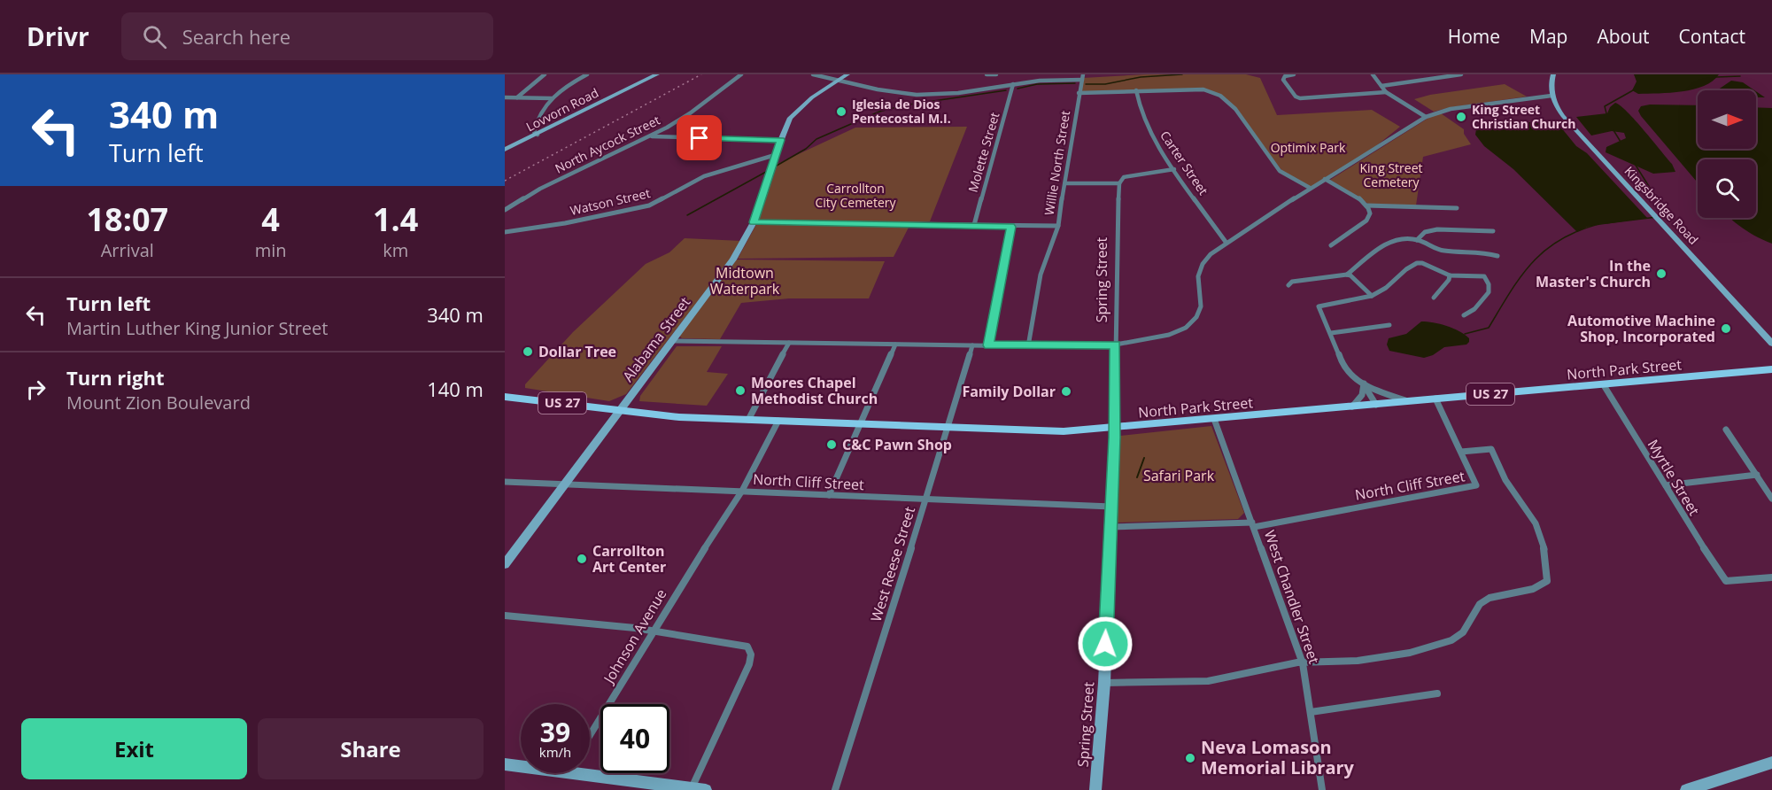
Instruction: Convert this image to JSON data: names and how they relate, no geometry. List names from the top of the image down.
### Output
{
  "streets": {
    "main road": ["North Park Street", "US 27"],
    "street": [
      "Lovvorn Road",
      "North Aycock Street",
      "Molette Street",
      "Willie North Street",
      "Carter Street",
      "Watson Street",
      "Kingsbridge Road",
      "Spring Street",
      "Alabama Street",
      "Myrtle Street",
      "North Cliff Street",
      "West Reese Street",
      "West Chandler Street",
      "Johnson Avenue"
    ]
  },
  "crossings": [
    ["Watson Street", "Alabama Street"],
    ["Spring Street", "North Park Street"],
    ["Spring Street", "North Cliff Street"],
    ["Alabama Street", "North Park Street"],
    ["Alabama Street", "US 27"],
    ["Alabama Street", "North Cliff Street"],
    ["North Park Street", "US 27"],
    ["North Park Street", "Myrtle Street"],
    ["North Park Street", "North Cliff Street"],
    ["North Park Street", "West Reese Street"],
    ["North Park Street", "West Chandler Street"],
    ["North Park Street", "Johnson Avenue"],
    ["North Cliff Street", "West Reese Street"],
    ["North Cliff Street", "West Chandler Street"],
    ["North Cliff Street", "Johnson Avenue"]
  ],
  "parks": [
    "Optimix Park",
    "King Street Cemetery",
    "Carrollton City Cemetery",
    "Midtown Waterpark",
    "Safari Park"
  ],
  "places": [
    "Iglesia de Dios Pentecostal M.I.",
    "King Street Christian Church",
    "In the Master's Church",
    "Automotive Machine Shop, Incorporated",
    "Dollar Tree",
    "Moores Chapel Methodist Church",
    "Family Dollar",
    "C&C Pawn Shop",
    "Carrollton Art Center",
    "Neva Lomason Memorial Library"
  ],
  "north": "right",
  "page": {
    "header": "Drivr",
    "search": "Search here",
    "nav": [
      "Home",
      "Map",
      "About",
      "Contact"
    ],
    "turn": ["340 m", "Turn left"],
    "eta": [
      "18:07",
      "Arrival",
      "4",
      "min",
      "1.4",
      "km"
    ],
    "list": [
      {
        "name": "Turn left",
        "note": "Martin Luther King Junior Street",
        "value": "340 m"
      },
      {
        "name": "Turn right",
        "note": "Mount Zion Boulevard",
        "value": "140 m"
      }
    ],
    "speed": "39 km/h",
    "limit": "40",
    "buttons": ["Exit", "Share"]
  }
}
